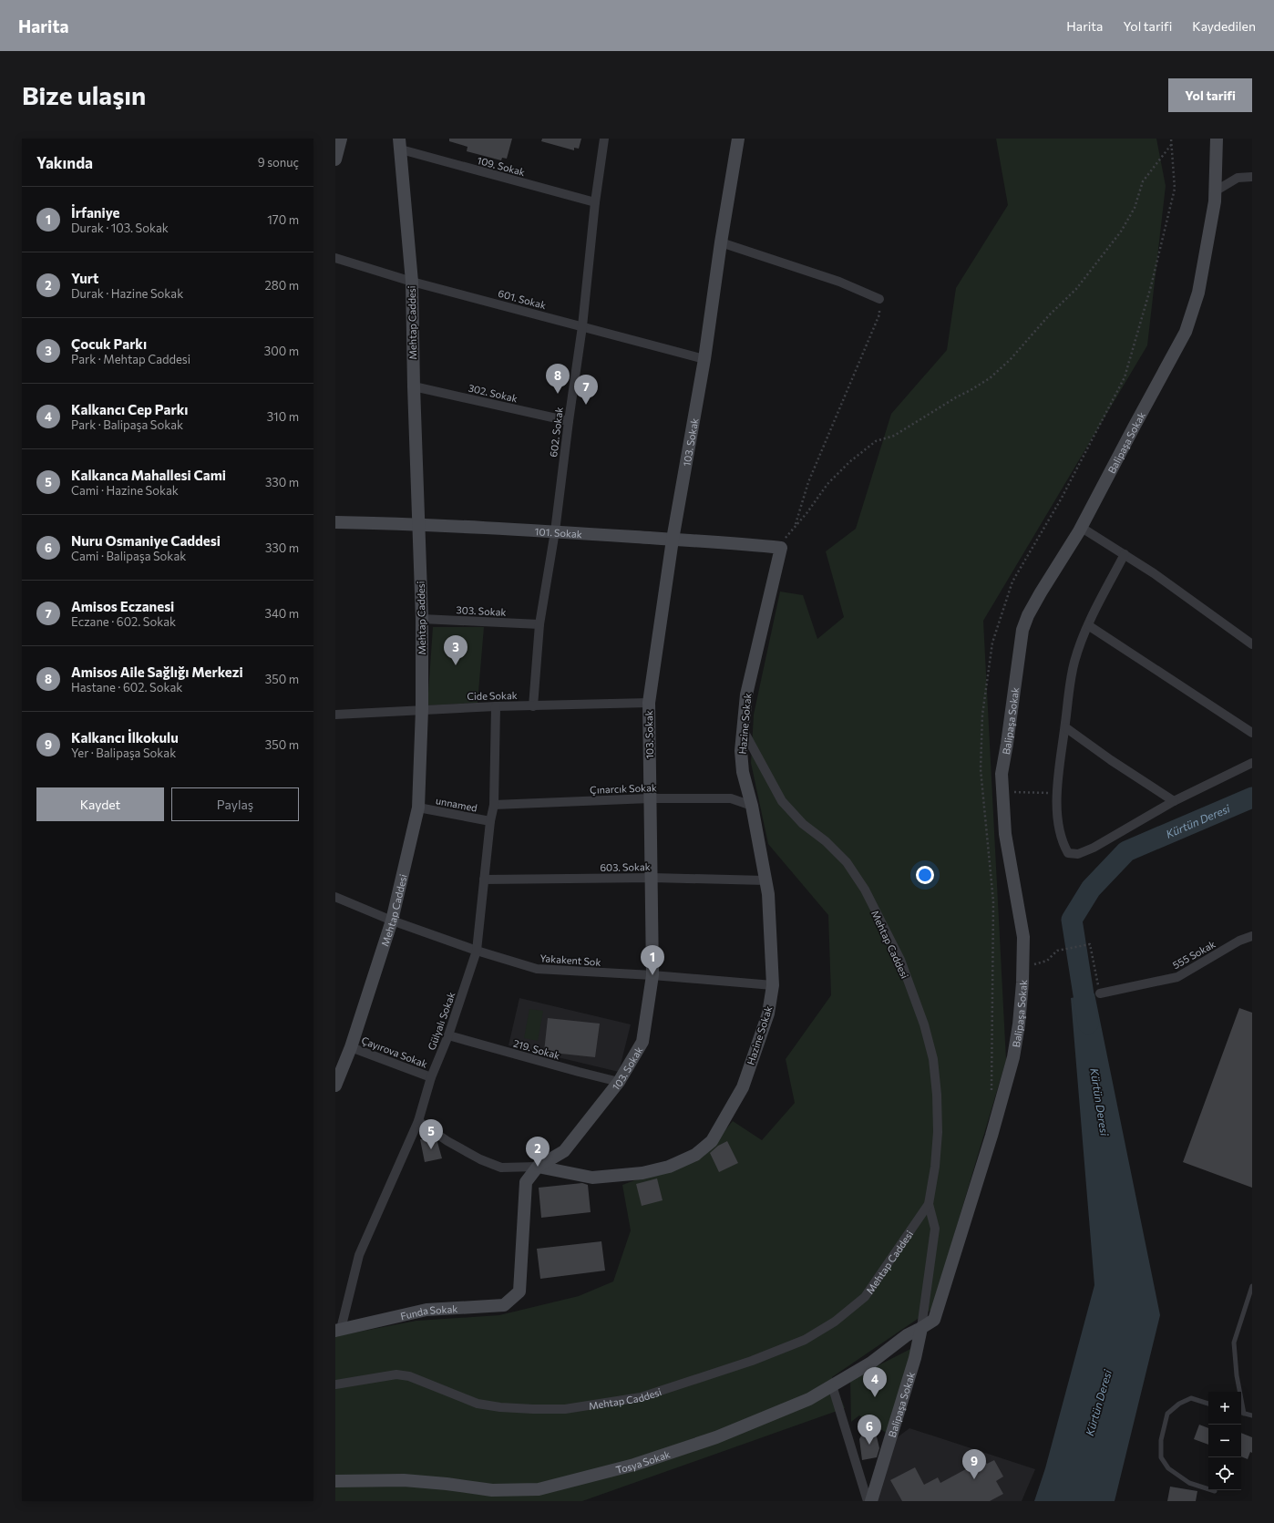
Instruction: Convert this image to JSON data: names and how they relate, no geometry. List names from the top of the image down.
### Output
{
  "streets": {
    "street": [
      "109. Sokak",
      "601. Sokak",
      "Mehtap Caddesi",
      "302. Sokak",
      "602. Sokak",
      "103. Sokak",
      "Balipaşa Sokak",
      "101. Sokak",
      "303. Sokak",
      "Cide Sokak",
      "Hazine Sokak",
      "Çınarcık Sokak",
      "unnamed",
      "603. Sokak",
      "555 Sokak",
      "Yakakent Sok",
      "Gülyalı Sokak",
      "219. Sokak",
      "Çayırova Sokak",
      "Funda Sokak",
      "Tosya Sokak"
    ]
  },
  "crossings": [
    ["109. Sokak", "Mehtap Caddesi"],
    ["109. Sokak", "602. Sokak"],
    ["601. Sokak", "Mehtap Caddesi"],
    ["601. Sokak", "602. Sokak"],
    ["601. Sokak", "103. Sokak"],
    ["Mehtap Caddesi", "302. Sokak"],
    ["Mehtap Caddesi", "Balipaşa Sokak"],
    ["Mehtap Caddesi", "101. Sokak"],
    ["Mehtap Caddesi", "303. Sokak"],
    ["Mehtap Caddesi", "Cide Sokak"],
    ["Mehtap Caddesi", "Hazine Sokak"],
    ["Mehtap Caddesi", "unnamed"],
    ["Mehtap Caddesi", "Yakakent Sok"],
    ["Mehtap Caddesi", "Çayırova Sokak"],
    ["302. Sokak", "602. Sokak"],
    ["602. Sokak", "101. Sokak"],
    ["602. Sokak", "303. Sokak"],
    ["602. Sokak", "Cide Sokak"],
    ["103. Sokak", "101. Sokak"],
    ["103. Sokak", "Cide Sokak"],
    ["103. Sokak", "Hazine Sokak"],
    ["103. Sokak", "Çınarcık Sokak"],
    ["103. Sokak", "603. Sokak"],
    ["103. Sokak", "Yakakent Sok"],
    ["103. Sokak", "219. Sokak"],
    ["103. Sokak", "Funda Sokak"],
    ["Balipaşa Sokak", "Tosya Sokak"],
    ["101. Sokak", "Hazine Sokak"],
    ["Cide Sokak", "Gülyalı Sokak"],
    ["Hazine Sokak", "Çınarcık Sokak"],
    ["Hazine Sokak", "603. Sokak"],
    ["Hazine Sokak", "Yakakent Sok"],
    ["Hazine Sokak", "Gülyalı Sokak"],
    ["Çınarcık Sokak", "Gülyalı Sokak"],
    ["unnamed", "Gülyalı Sokak"],
    ["603. Sokak", "Gülyalı Sokak"],
    ["Yakakent Sok", "Gülyalı Sokak"],
    ["Gülyalı Sokak", "219. Sokak"],
    ["Gülyalı Sokak", "Çayırova Sokak"],
    ["Gülyalı Sokak", "Funda Sokak"]
  ],
  "water": ["Kürtün Deresi"],
  "page": {
    "header": "Harita",
    "nav": ["Harita", "Yol tarifi", "Kaydedilen"],
    "buttons": [
      "Yol tarifi",
      ["Kaydet", "Paylaş"]
    ],
    "title": "Bize ulaşın",
    "heading": ["Yakında", "9 sonuç"],
    "list": [
      {
        "mark": "1",
        "name": "İrfaniye",
        "note": "Durak · 103. Sokak",
        "value": "170 m"
      },
      {
        "mark": "2",
        "name": "Yurt",
        "note": "Durak · Hazine Sokak",
        "value": "280 m"
      },
      {
        "mark": "3",
        "name": "Çocuk Parkı",
        "note": "Park · Mehtap Caddesi",
        "value": "300 m"
      },
      {
        "mark": "4",
        "name": "Kalkancı Cep Parkı",
        "note": "Park · Balipaşa Sokak",
        "value": "310 m"
      },
      {
        "mark": "5",
        "name": "Kalkanca Mahallesi Cami",
        "note": "Cami · Hazine Sokak",
        "value": "330 m"
      },
      {
        "mark": "6",
        "name": "Nuru Osmaniye Caddesi",
        "note": "Cami · Balipaşa Sokak",
        "value": "330 m"
      },
      {
        "mark": "7",
        "name": "Amisos Eczanesi",
        "note": "Eczane · 602. Sokak",
        "value": "340 m"
      },
      {
        "mark": "8",
        "name": "Amisos Aile Sağlığı Merkezi",
        "note": "Hastane · 602. Sokak",
        "value": "350 m"
      },
      {
        "mark": "9",
        "name": "Kalkancı İlkokulu",
        "note": "Yer · Balipaşa Sokak",
        "value": "350 m"
      }
    ],
    "pins": [
      "8",
      "7",
      "3",
      "1",
      "5",
      "2",
      "4",
      "6",
      "9"
    ],
    "map_buttons": ["+", "−"]
  }
}
